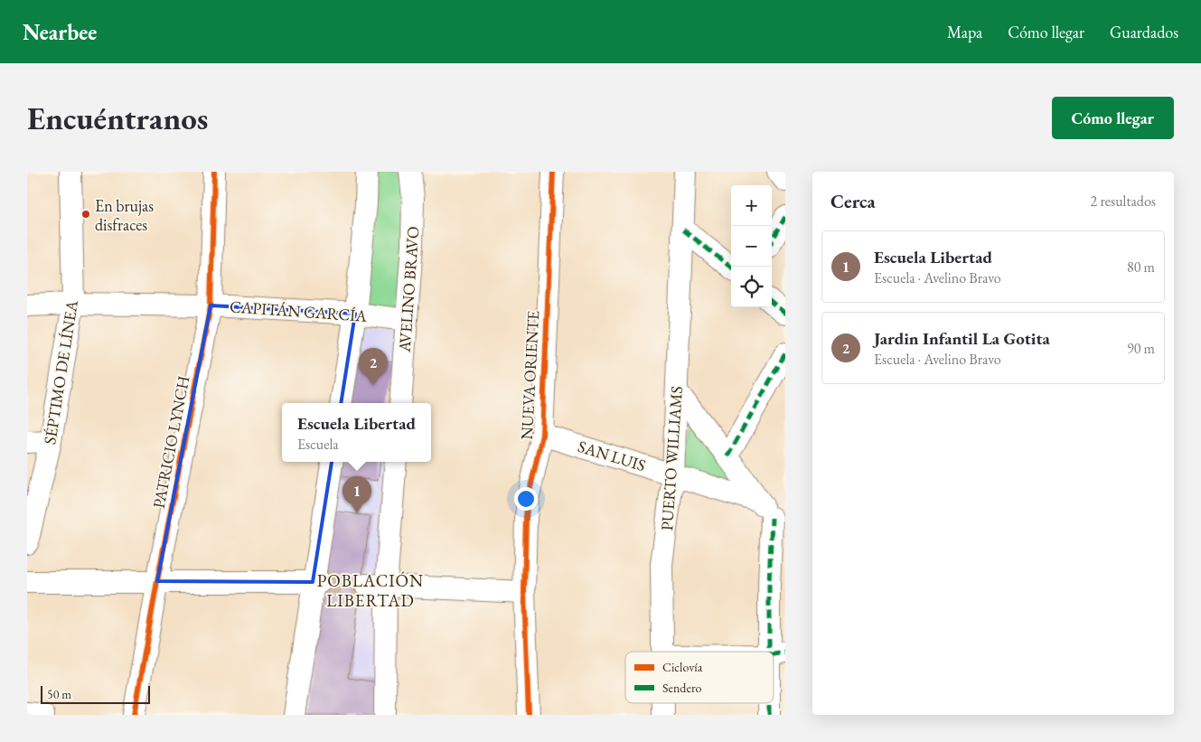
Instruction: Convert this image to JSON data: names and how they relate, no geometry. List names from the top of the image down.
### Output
{
  "streets": {
    "street": [
      "AVELINO BRAVO",
      "CAPITÁN GARCÍA",
      "SÉPTIMO DE LÍNEA",
      "NUEVA ORIENTE",
      "PATRICIO LYNCH",
      "SAN LUIS",
      "PUERTO WILLIAMS"
    ]
  },
  "crossings": [
    ["AVELINO BRAVO", "CAPITÁN GARCÍA"],
    ["CAPITÁN GARCÍA", "SÉPTIMO DE LÍNEA"],
    ["CAPITÁN GARCÍA", "PATRICIO LYNCH"],
    ["NUEVA ORIENTE", "SAN LUIS"],
    ["SAN LUIS", "PUERTO WILLIAMS"]
  ],
  "districts": ["POBLACIÓN LIBERTAD"],
  "places": ["En brujas disfraces"],
  "legend": ["Ciclovía", "Sendero"],
  "scale_bar": "50 m",
  "page": {
    "header": "Nearbee",
    "nav": ["Mapa", "Cómo llegar", "Guardados"],
    "buttons": "Cómo llegar",
    "title": "Encuéntranos",
    "heading": ["Cerca", "2 resultados"],
    "map_buttons": ["+", "−"],
    "list": [
      {
        "mark": "1",
        "name": "Escuela Libertad",
        "note": "Escuela · Avelino Bravo",
        "value": "80 m"
      },
      {
        "mark": "2",
        "name": "Jardin Infantil La Gotita",
        "note": "Escuela · Avelino Bravo",
        "value": "90 m"
      }
    ],
    "pins": ["2", "1"],
    "popup": ["Escuela Libertad", "Escuela"],
    "scale": "50 m"
  }
}
